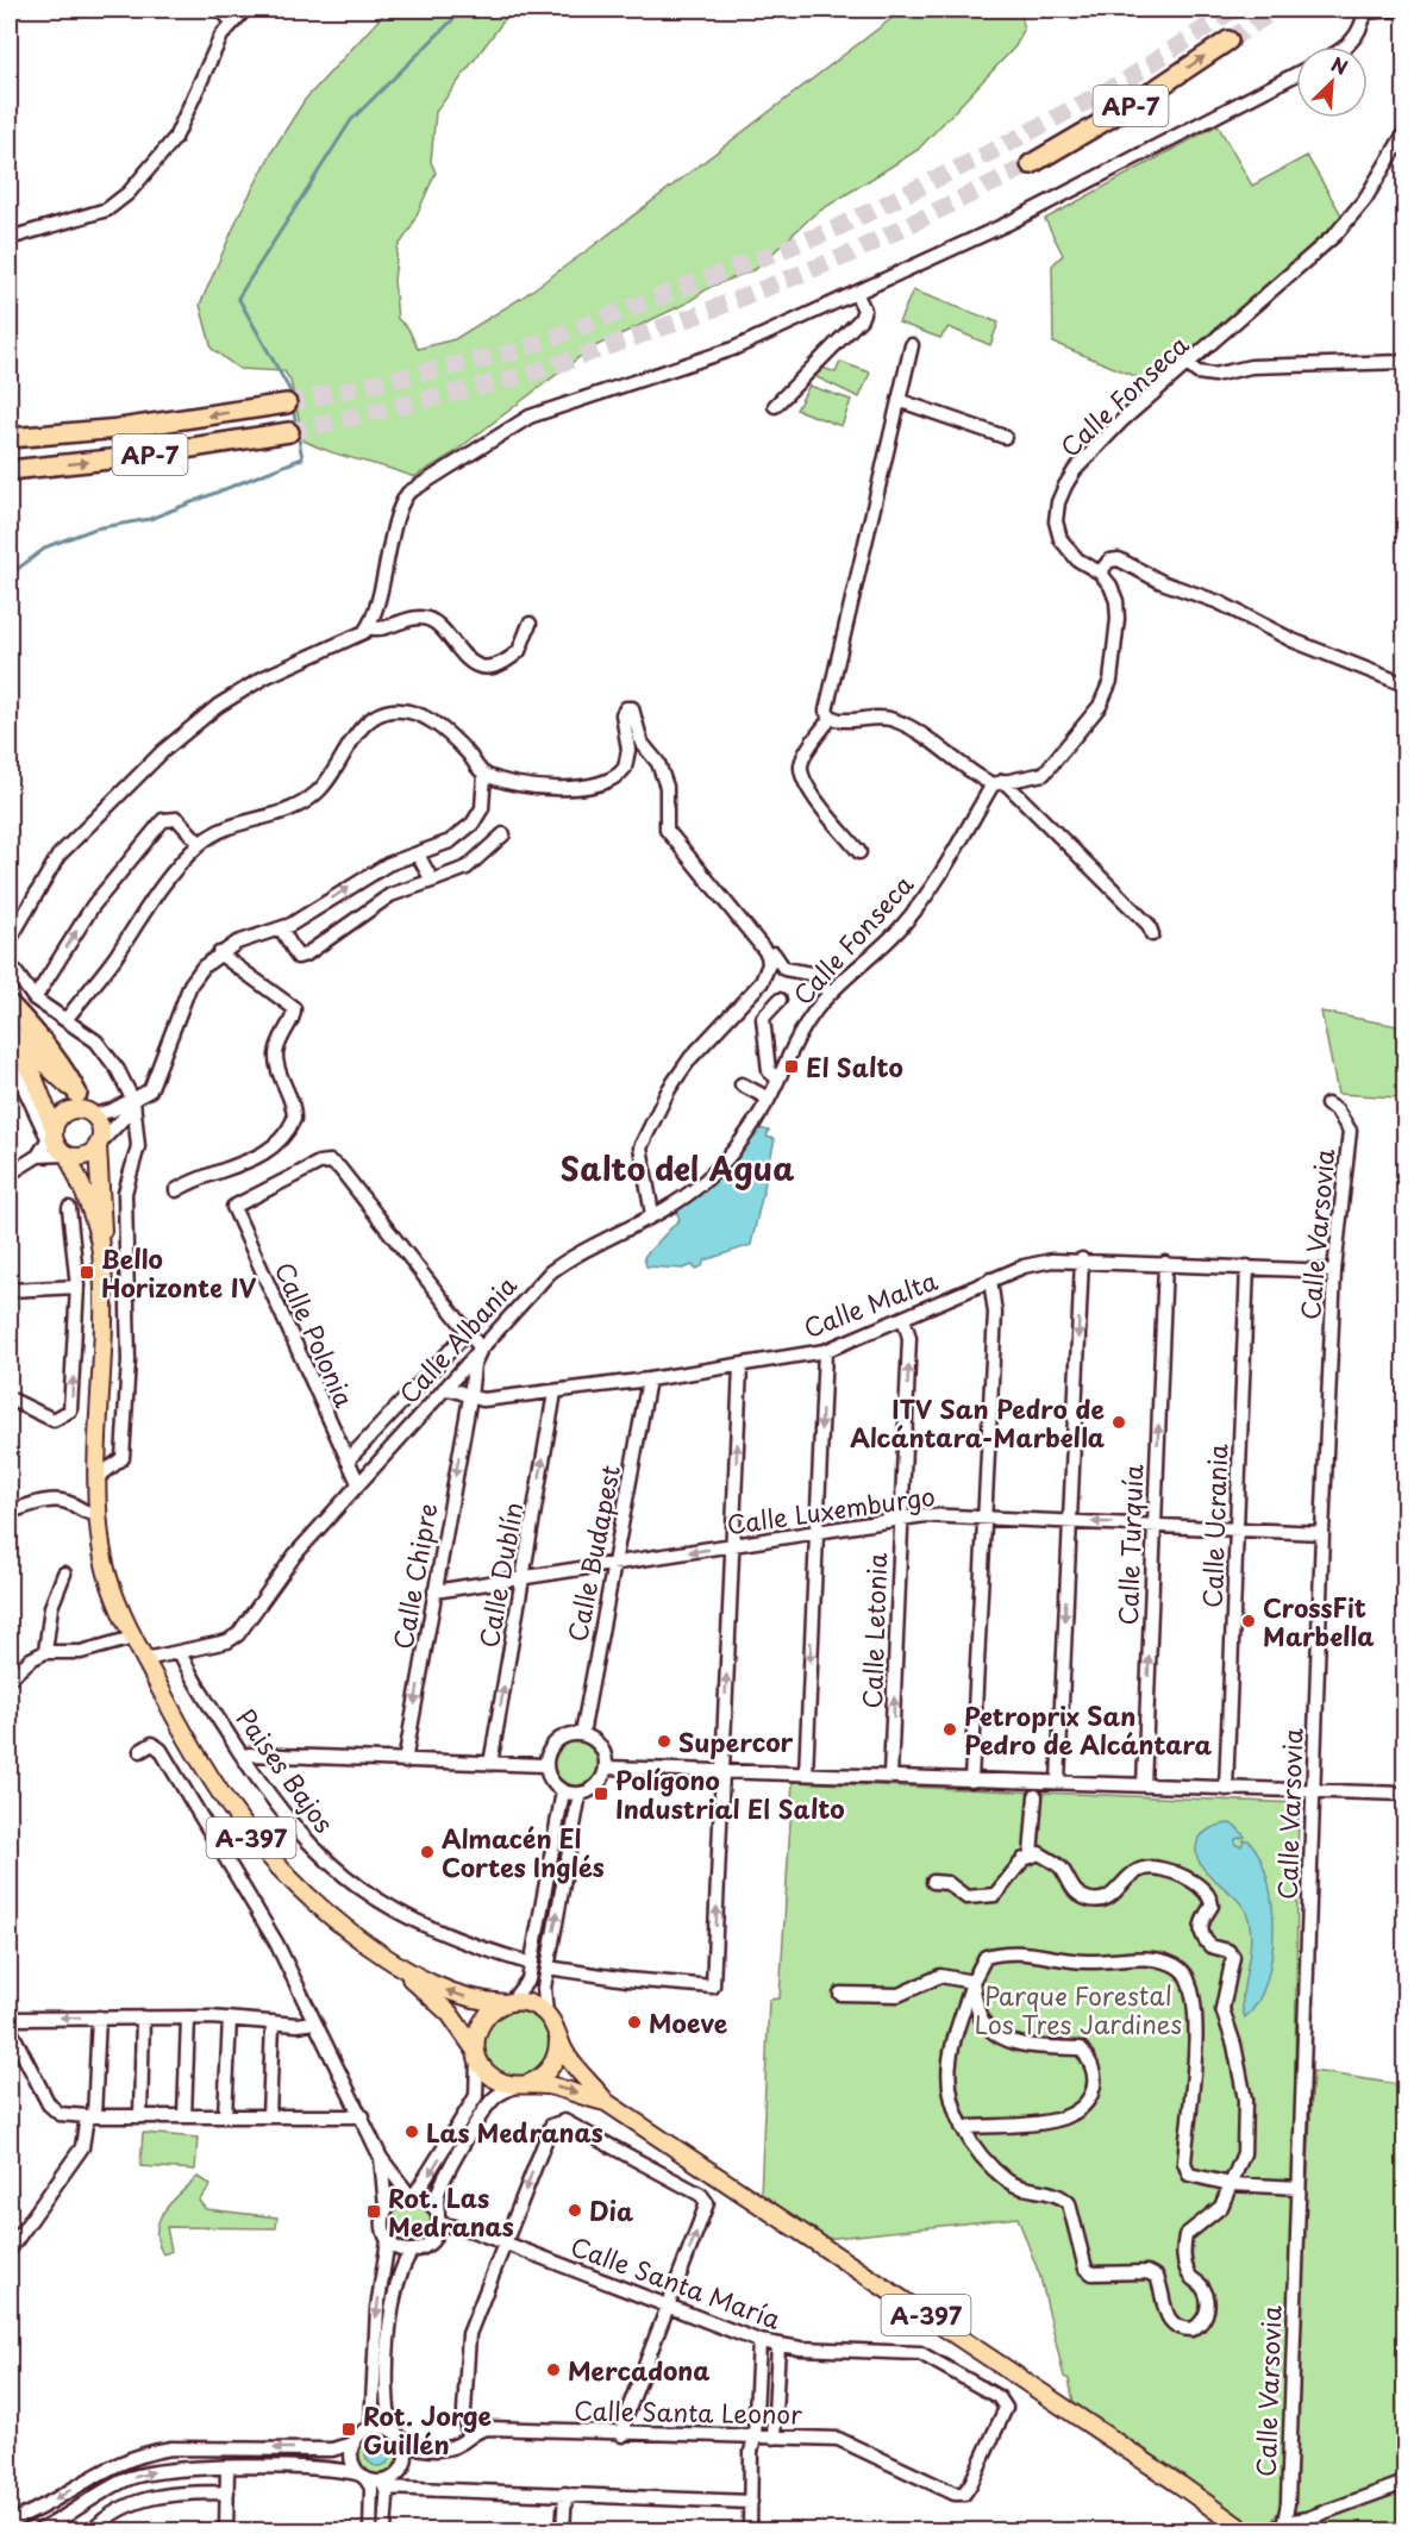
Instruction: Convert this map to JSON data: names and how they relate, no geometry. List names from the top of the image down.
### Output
{
  "streets": {
    "highway": ["AP-7"],
    "main road": ["A-397"],
    "street": [
      "Calle Fonseca",
      "Calle Varsovia",
      "Calle Malta",
      "Calle Polonia",
      "Calle Albania",
      "Calle Luxemburgo",
      "Calle Ucrania",
      "Calle Turquía",
      "Calle Budapest",
      "Calle Dublín",
      "Calle Chipre",
      "Calle Letonia",
      "Paises Bajos",
      "Calle Santa María",
      "Calle Santa Leonor"
    ]
  },
  "crossings": [
    ["Calle Fonseca", "Calle Albania"],
    ["Calle Varsovia", "Calle Malta"],
    ["Calle Varsovia", "Calle Luxemburgo"],
    ["Calle Malta", "Calle Albania"],
    ["Calle Malta", "Calle Ucrania"],
    ["Calle Malta", "Calle Turquía"],
    ["Calle Malta", "Calle Budapest"],
    ["Calle Malta", "Calle Dublín"],
    ["Calle Malta", "Calle Chipre"],
    ["Calle Malta", "Calle Letonia"],
    ["Calle Polonia", "Calle Albania"],
    ["Calle Albania", "Paises Bajos"],
    ["Calle Albania", "A-397"],
    ["Calle Luxemburgo", "Calle Ucrania"],
    ["Calle Luxemburgo", "Calle Turquía"],
    ["Calle Luxemburgo", "Calle Budapest"],
    ["Calle Luxemburgo", "Calle Dublín"],
    ["Calle Luxemburgo", "Calle Chipre"],
    ["Calle Luxemburgo", "Calle Letonia"],
    ["Calle Santa María", "Calle Santa Leonor"]
  ],
  "one_way": ["Calle Dublín", "Calle Chipre"],
  "districts": ["Salto del Agua"],
  "parks": ["Parque Forestal Los Tres Jardines"],
  "places": {
    "transit": [
      "El Salto",
      "Bello Horizonte IV",
      "Polígono Industrial El Salto",
      "Rot. Las Medranas",
      "Rot. Jorge Guillén"
    ],
    "other": [
      "ITV San Pedro de Alcántara-Marbella",
      "CrossFit Marbella",
      "Petroprix San Pedro de Alcántara",
      "Supercor",
      "Almacén El Cortes Inglés",
      "Moeve",
      "Las Medranas",
      "Dia",
      "Mercadona"
    ]
  },
  "north": "top right"
}
